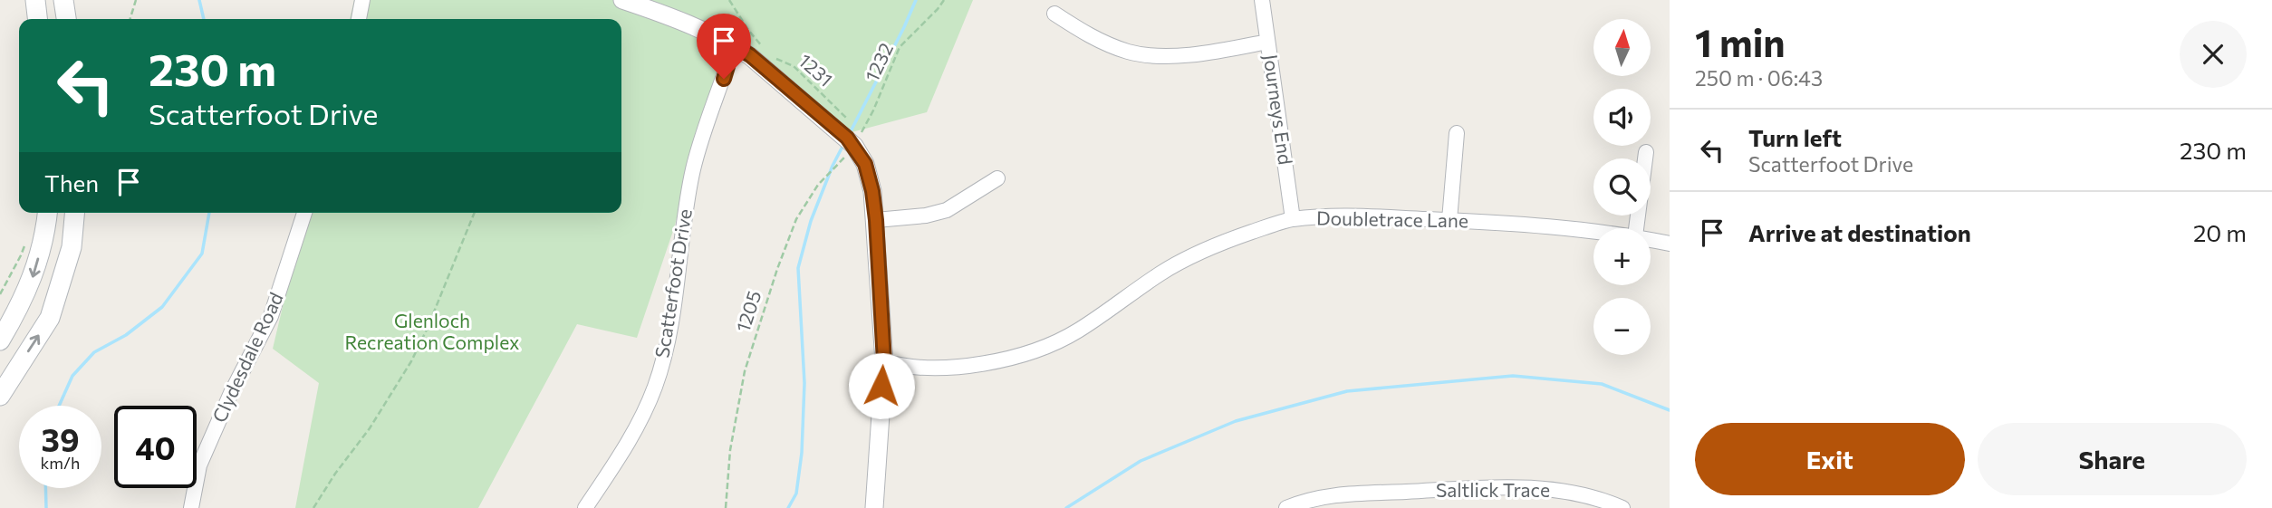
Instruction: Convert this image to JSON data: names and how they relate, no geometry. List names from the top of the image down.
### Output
{
  "streets": {
    "street": [
      "Journeys End",
      "Doubletrace Lane",
      "Scatterfoot Drive",
      "Clydesdale Road",
      "Saltlick Trace"
    ],
    "path": ["1232", "1231", "1205"]
  },
  "crossings": [
    ["1232", "1231"],
    ["1232", "1205"],
    ["1231", "1205"],
    ["Journeys End", "Doubletrace Lane"]
  ],
  "parks": ["Glenloch Recreation Complex"],
  "north": "top",
  "page": {
    "heading": ["1 min", "250 m · 06:43"],
    "map_buttons": ["+", "−"],
    "turn": ["230 m", "Scatterfoot Drive"],
    "list": [
      {
        "name": "Turn left",
        "note": "Scatterfoot Drive",
        "value": "230 m"
      },
      {
        "name": "Arrive at destination",
        "value": "20 m"
      }
    ],
    "then": "Then",
    "speed": "39 km/h",
    "limit": "40",
    "buttons": ["Exit", "Share"]
  }
}
